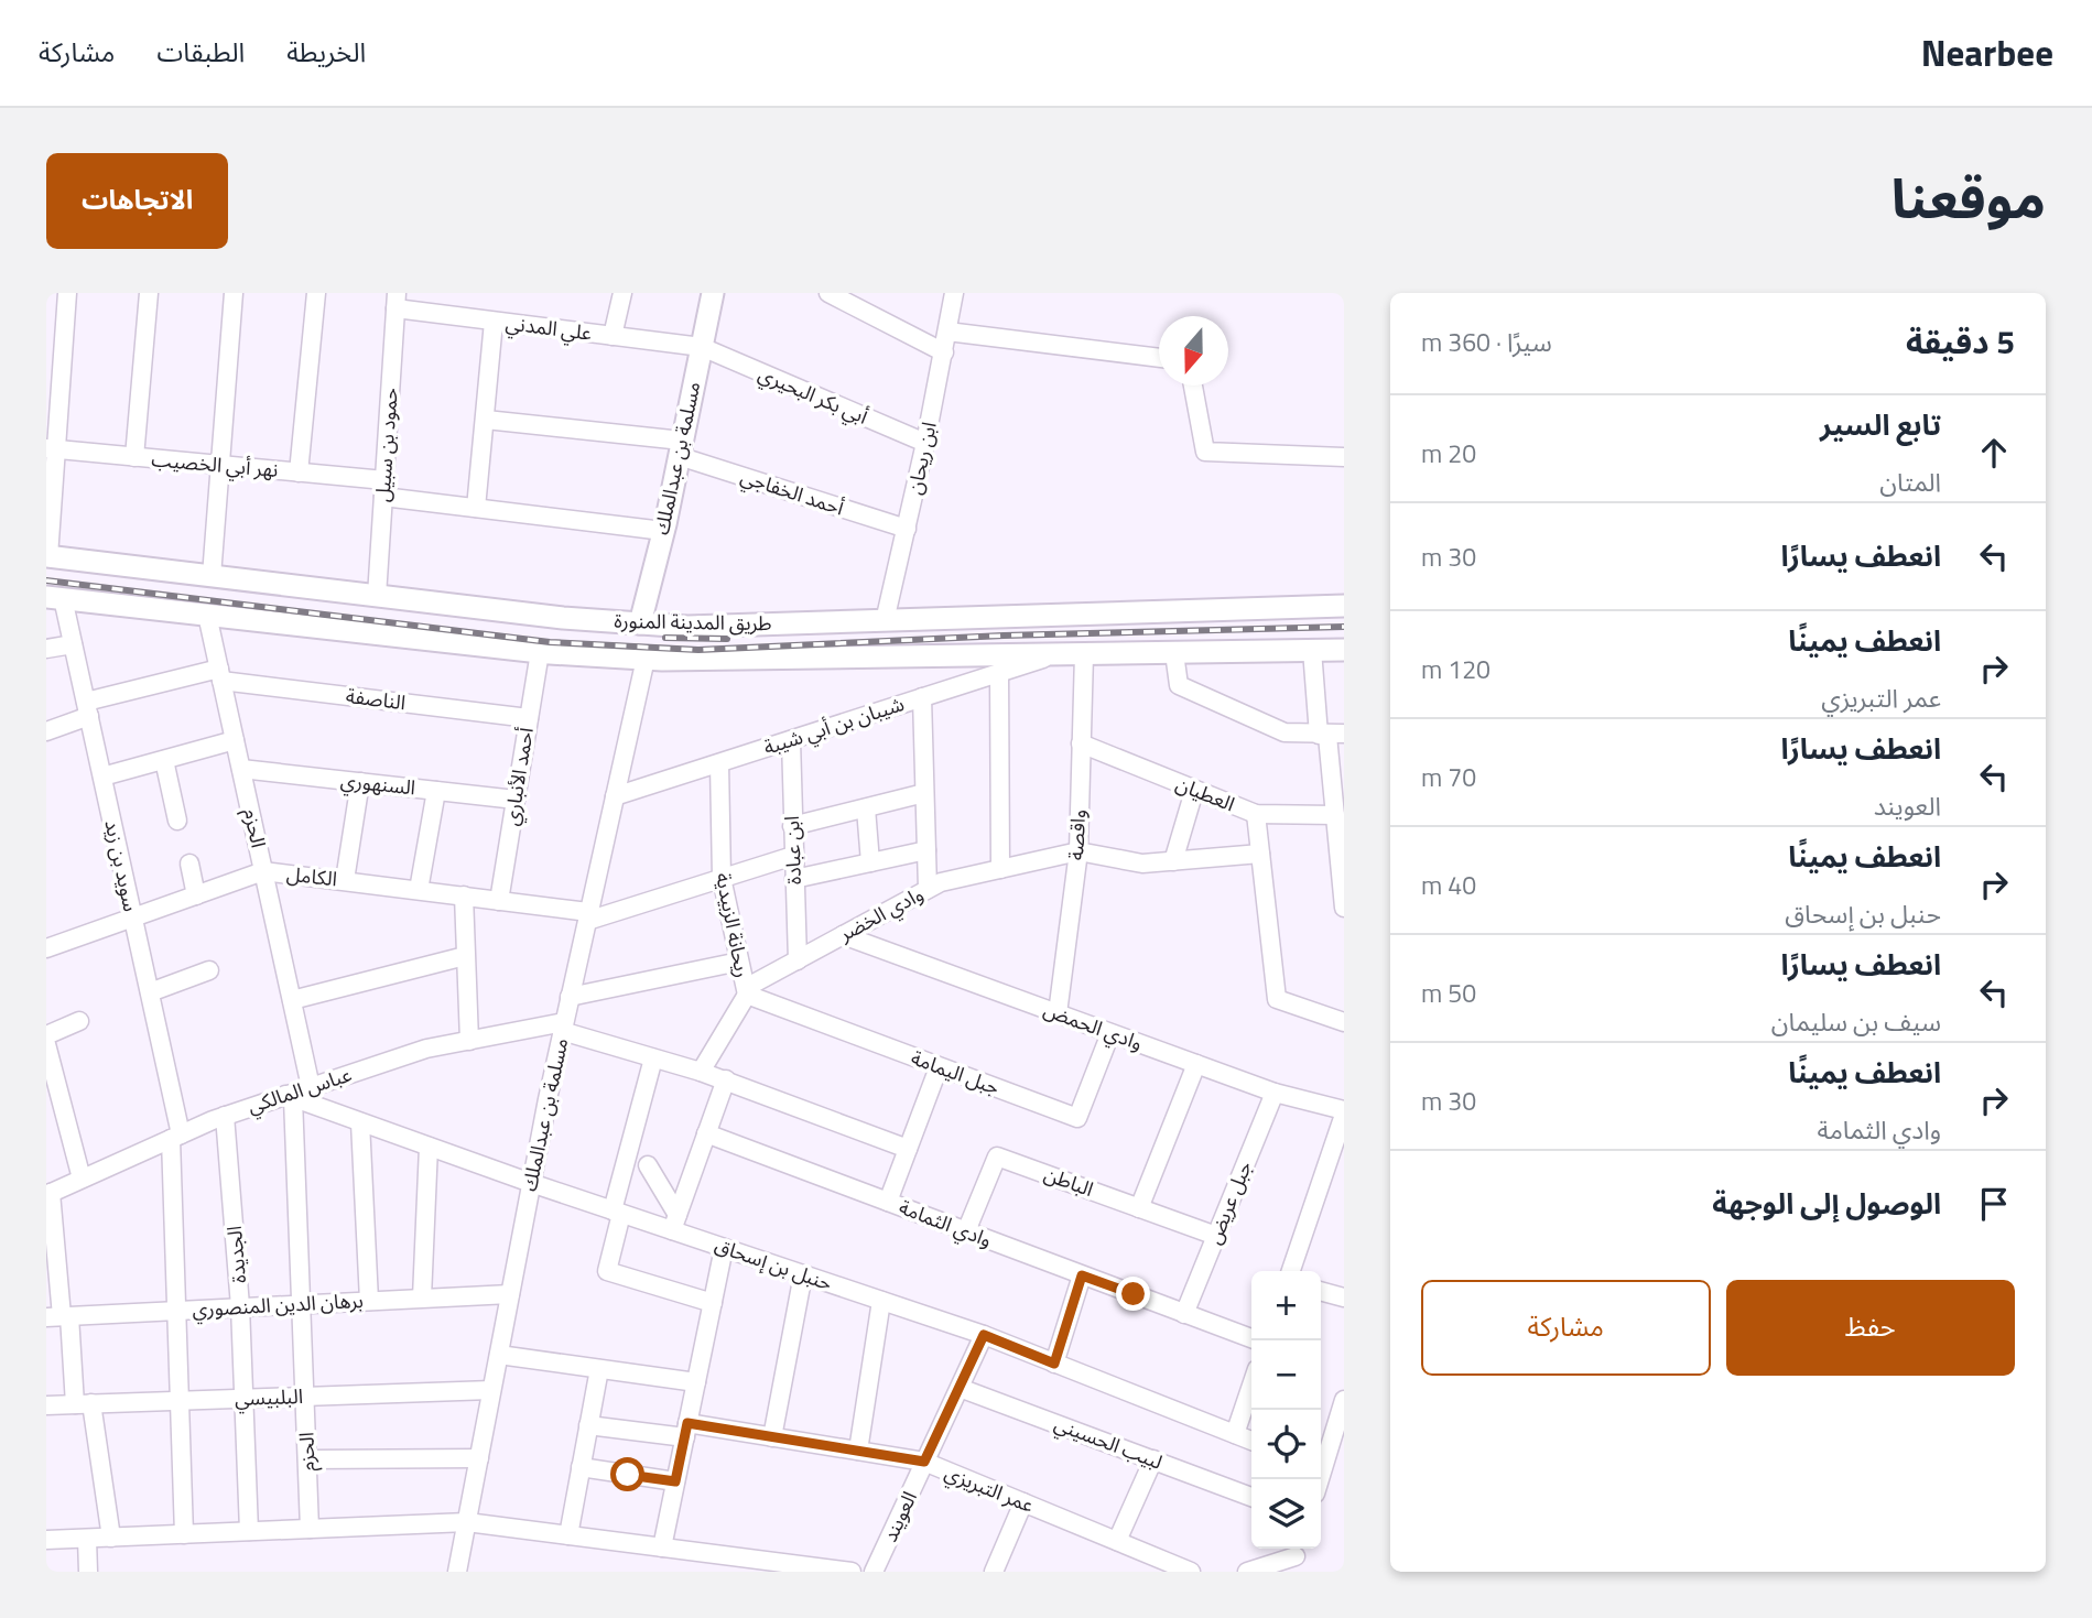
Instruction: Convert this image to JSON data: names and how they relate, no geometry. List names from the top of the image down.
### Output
{
  "streets": {
    "main road": ["مسلمة بن عبدالملك", "طريق المدينة المنورة"],
    "street": [
      "علي المدني",
      "أبي بكر البحيري",
      "حمود بن سبيل",
      "ابن ريحان",
      "نهر أبي الخصيب",
      "أحمد الخفاجي",
      "الناصفة",
      "شيبان بن أبي شيبة",
      "أحمد الأنباري",
      "السنهوري",
      "العطيان",
      "الحزم",
      "واقصة",
      "ابن عبادة",
      "سويد بن زيد",
      "الكامل",
      "وادي الخضر",
      "ريحانة الزبيدية",
      "وادي الحمض",
      "جبل اليمامة",
      "عباس المالكي",
      "الباطن",
      "جبل عريض",
      "وادي الثمامة",
      "الجديدة",
      "حنبل بن إسحاق",
      "برهان الدين المنصوري",
      "البلبيسي",
      "لبيب الحسيني",
      "عمر التبريزي",
      "العويند"
    ]
  },
  "crossings": [
    ["علي المدني", "أبي بكر البحيري"],
    ["علي المدني", "حمود بن سبيل"],
    ["علي المدني", "مسلمة بن عبدالملك"],
    ["أبي بكر البحيري", "مسلمة بن عبدالملك"],
    ["أبي بكر البحيري", "ابن ريحان"],
    ["حمود بن سبيل", "نهر أبي الخصيب"],
    ["حمود بن سبيل", "طريق المدينة المنورة"],
    ["مسلمة بن عبدالملك", "نهر أبي الخصيب"],
    ["مسلمة بن عبدالملك", "أحمد الخفاجي"],
    ["مسلمة بن عبدالملك", "طريق المدينة المنورة"],
    ["مسلمة بن عبدالملك", "شيبان بن أبي شيبة"],
    ["مسلمة بن عبدالملك", "الكامل"],
    ["مسلمة بن عبدالملك", "عباس المالكي"],
    ["مسلمة بن عبدالملك", "حنبل بن إسحاق"],
    ["مسلمة بن عبدالملك", "برهان الدين المنصوري"],
    ["مسلمة بن عبدالملك", "البلبيسي"],
    ["ابن ريحان", "أحمد الخفاجي"],
    ["ابن ريحان", "طريق المدينة المنورة"],
    ["طريق المدينة المنورة", "شيبان بن أبي شيبة"],
    ["طريق المدينة المنورة", "أحمد الأنباري"],
    ["طريق المدينة المنورة", "الحزم"],
    ["طريق المدينة المنورة", "واقصة"],
    ["طريق المدينة المنورة", "سويد بن زيد"],
    ["الناصفة", "أحمد الأنباري"],
    ["الناصفة", "الحزم"],
    ["الناصفة", "سويد بن زيد"],
    ["شيبان بن أبي شيبة", "ابن عبادة"],
    ["شيبان بن أبي شيبة", "ريحانة الزبيدية"],
    ["أحمد الأنباري", "السنهوري"],
    ["أحمد الأنباري", "الكامل"],
    ["السنهوري", "الحزم"],
    ["العطيان", "واقصة"],
    ["الحزم", "الكامل"],
    ["الحزم", "عباس المالكي"],
    ["الحزم", "حنبل بن إسحاق"],
    ["الحزم", "برهان الدين المنصوري"],
    ["الحزم", "البلبيسي"],
    ["واقصة", "وادي الخضر"],
    ["واقصة", "وادي الحمض"],
    ["ابن عبادة", "الكامل"],
    ["ابن عبادة", "وادي الخضر"],
    ["سويد بن زيد", "الكامل"],
    ["سويد بن زيد", "عباس المالكي"],
    ["سويد بن زيد", "برهان الدين المنصوري"],
    ["سويد بن زيد", "البلبيسي"],
    ["الكامل", "ريحانة الزبيدية"],
    ["وادي الخضر", "ريحانة الزبيدية"],
    ["وادي الخضر", "وادي الحمض"],
    ["وادي الخضر", "جبل اليمامة"],
    ["ريحانة الزبيدية", "جبل اليمامة"],
    ["وادي الحمض", "جبل اليمامة"],
    ["وادي الحمض", "جبل عريض"],
    ["عباس المالكي", "الجديدة"],
    ["عباس المالكي", "حنبل بن إسحاق"],
    ["الباطن", "جبل عريض"],
    ["الباطن", "وادي الثمامة"],
    ["جبل عريض", "وادي الثمامة"],
    ["الجديدة", "برهان الدين المنصوري"],
    ["الجديدة", "البلبيسي"],
    ["حنبل بن إسحاق", "العويند"],
    ["لبيب الحسيني", "العويند"],
    ["عمر التبريزي", "العويند"]
  ],
  "north": "bottom",
  "page": {
    "header": "Nearbee",
    "nav": ["الخريطة", "الطبقات", "مشاركة"],
    "title": "موقعنا",
    "buttons": [
      "الاتجاهات",
      ["حفظ", "مشاركة"]
    ],
    "heading": ["5 دقيقة", "سيرًا · 360 m"],
    "list": [
      ["تابع السير", "المتان", "20 m"],
      ["انعطف يسارًا", "30 m"],
      ["انعطف يمينًا", "عمر التبريزي", "120 m"],
      ["انعطف يسارًا", "العويند", "70 m"],
      ["انعطف يمينًا", "حنبل بن إسحاق", "40 m"],
      ["انعطف يسارًا", "سيف بن سليمان", "50 m"],
      ["انعطف يمينًا", "وادي الثمامة", "30 m"],
      "الوصول إلى الوجهة"
    ],
    "map_buttons": ["+", "−"]
  }
}
